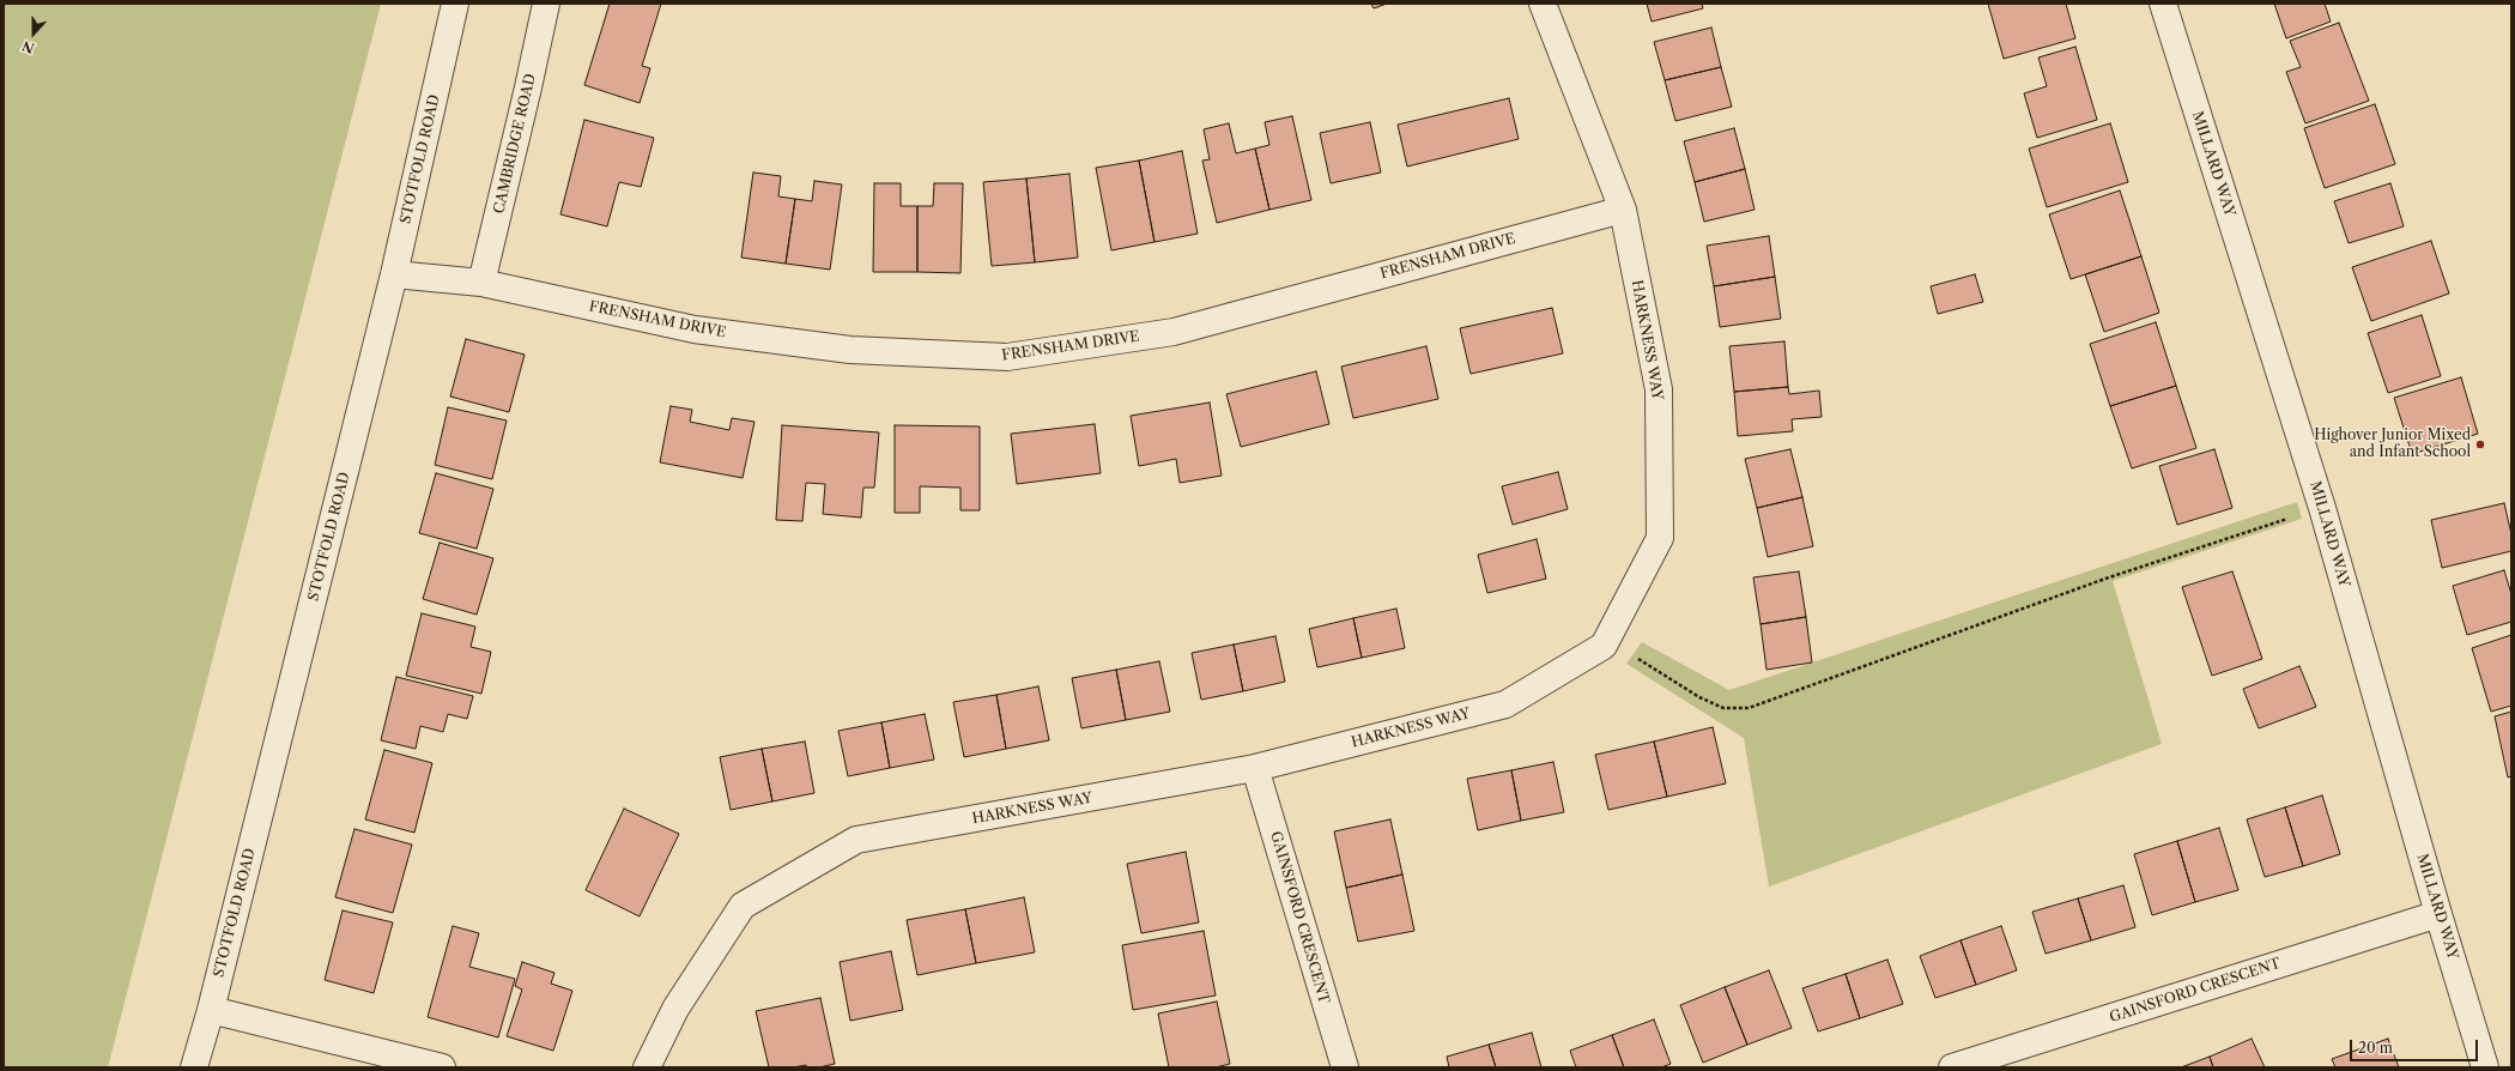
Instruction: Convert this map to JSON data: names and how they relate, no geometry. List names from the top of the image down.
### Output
{
  "streets": {
    "street": [
      "CAMBRIDGE ROAD",
      "STOTFOLD ROAD",
      "MILLARD WAY",
      "FRENSHAM DRIVE",
      "HARKNESS WAY",
      "GAINSFORD CRESCENT"
    ]
  },
  "crossings": [
    ["CAMBRIDGE ROAD", "FRENSHAM DRIVE"],
    ["STOTFOLD ROAD", "FRENSHAM DRIVE"],
    ["MILLARD WAY", "GAINSFORD CRESCENT"],
    ["FRENSHAM DRIVE", "HARKNESS WAY"],
    ["HARKNESS WAY", "GAINSFORD CRESCENT"]
  ],
  "places": ["Highover Junior Mixed and Infant School"],
  "scale_bar": "20 m",
  "north": "bottom"
}
